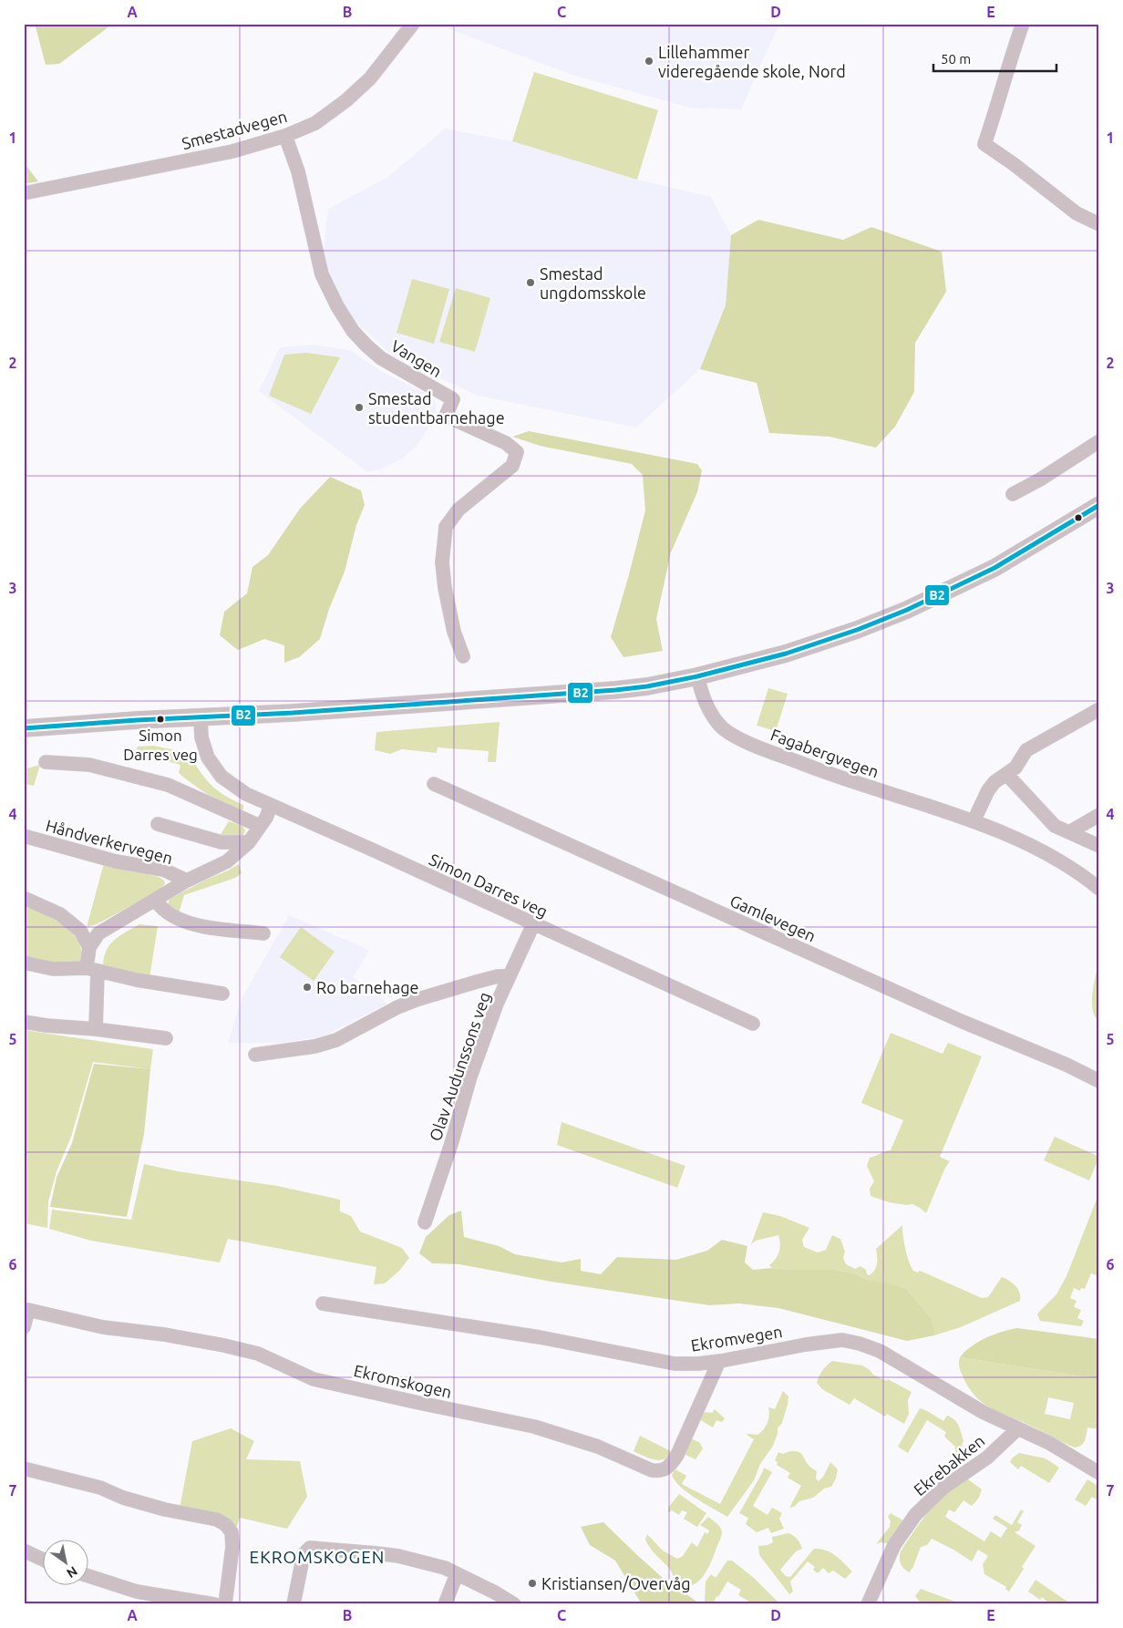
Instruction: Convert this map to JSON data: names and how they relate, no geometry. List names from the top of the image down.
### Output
{
  "streets": {
    "street": [
      "Smestadvegen",
      "Vangen",
      "Fagabergvegen",
      "Håndverkervegen",
      "Simon Darres veg",
      "Gamlevegen",
      "Olav Audunssons veg",
      "Ekromvegen",
      "Ekromskogen",
      "Ekrebakken"
    ]
  },
  "crossings": [
    ["Smestadvegen", "Vangen"],
    ["Håndverkervegen", "Simon Darres veg"],
    ["Simon Darres veg", "Olav Audunssons veg"],
    ["Ekromvegen", "Ekromskogen"],
    ["Ekromvegen", "Ekrebakken"]
  ],
  "districts": ["EKROMSKOGEN"],
  "places": [
    "Lillehammer videregående skole, Nord",
    "Smestad ungdomsskole",
    "Smestad studentbarnehage",
    "Simon Darres veg",
    "Ro barnehage",
    "Kristiansen/Overvåg"
  ],
  "lines": ["transit line B2"],
  "scale_bar": "50 m",
  "north": "bottom right",
  "grid": {
    "columns": [
      "A",
      "B",
      "C",
      "D",
      "E"
    ],
    "rows": [
      "1",
      "2",
      "3",
      "4",
      "5",
      "6",
      "7"
    ]
  }
}
